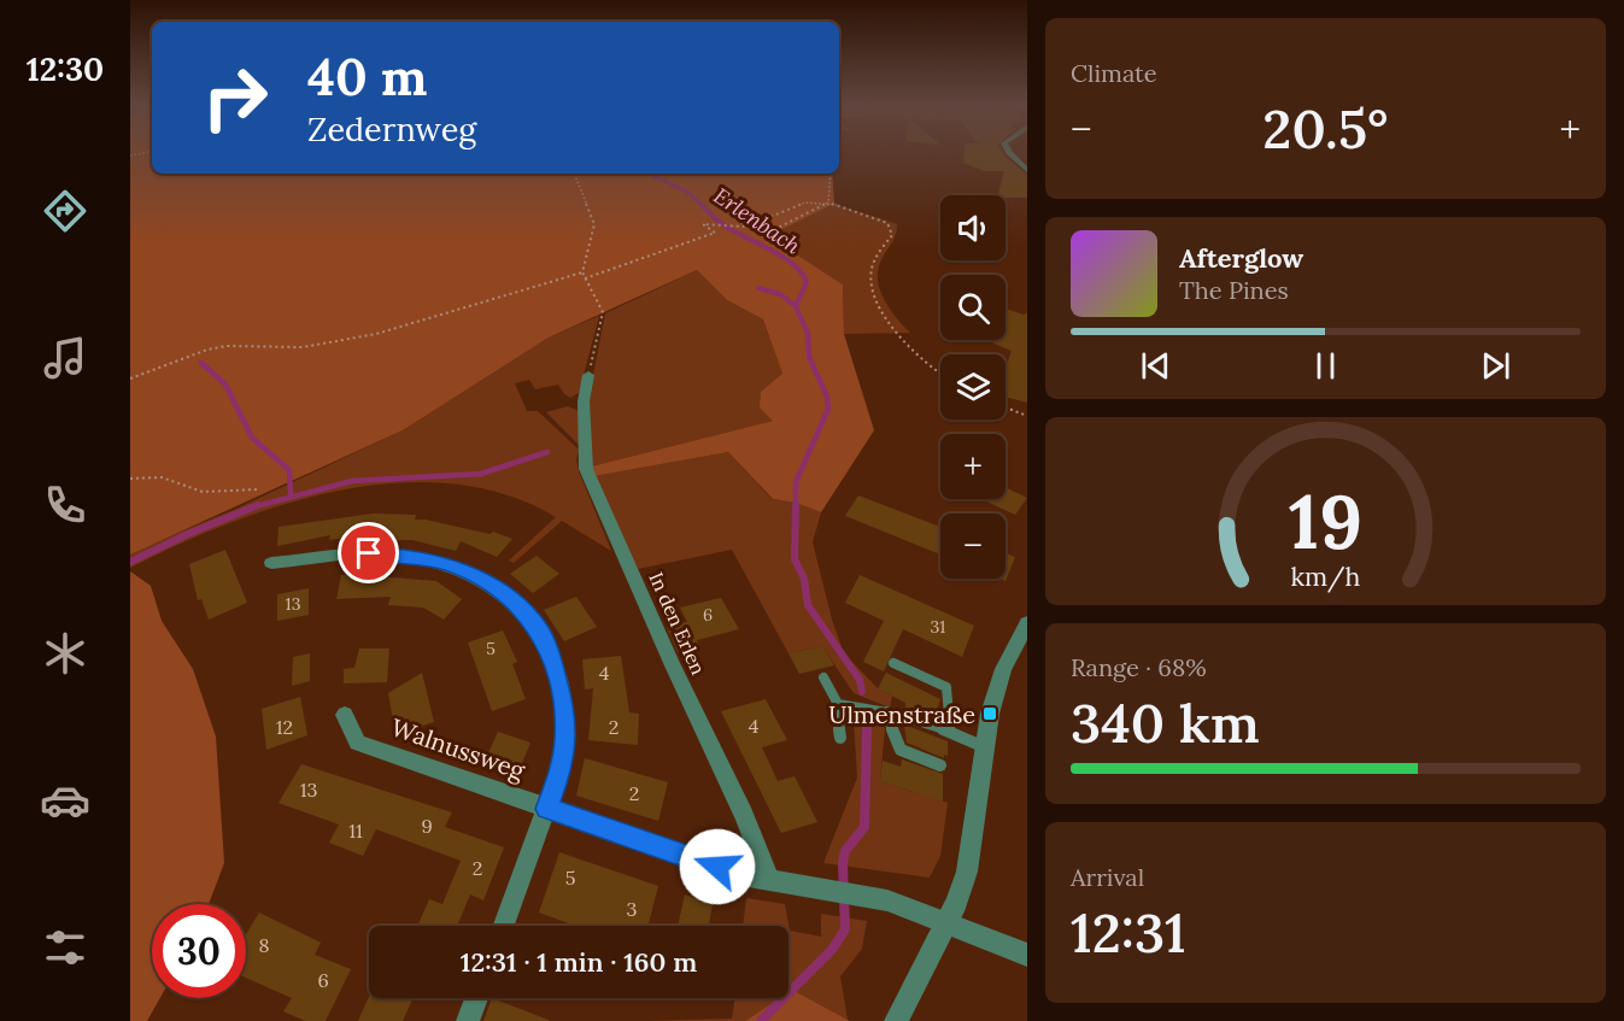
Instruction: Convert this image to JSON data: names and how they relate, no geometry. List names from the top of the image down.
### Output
{
  "streets": {
    "street": ["In den Erlen", "Walnussweg"]
  },
  "crossings": [
    ["In den Erlen", "Walnussweg"]
  ],
  "water": ["Erlenbach"],
  "places": {
    "transit": ["Ulmenstraße"]
  },
  "house_numbers": [
    "13",
    "6",
    "31",
    "5",
    "4",
    "4",
    "12",
    "2",
    "13",
    "2",
    "9",
    "11",
    "2",
    "5",
    "3",
    "8",
    "6"
  ],
  "page": {
    "tabs": "12:30",
    "tile": [
      "Climate",
      ["Range · 68%", "340 km"],
      ["Arrival", "12:31"]
    ],
    "turn": ["40 m", "Zedernweg"],
    "heat": ["−", "20.5°", "+"],
    "map_buttons": ["+", "−"],
    "song": ["Afterglow", "The Pines"],
    "limit": "30",
    "trip": "12:31 · 1 min · 160 m",
    "gauge": ["19", "km/h"]
  }
}
